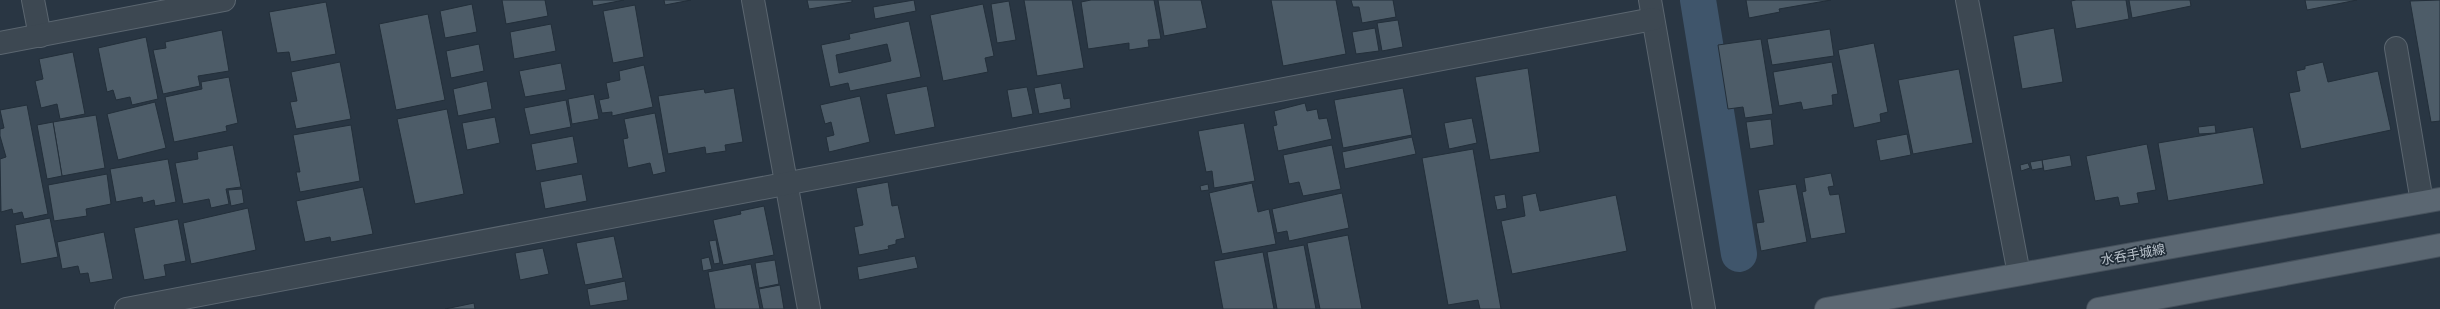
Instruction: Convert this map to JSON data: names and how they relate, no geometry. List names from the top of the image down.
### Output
{
  "streets": {
    "main road": ["水呑手城線"]
  }
}
